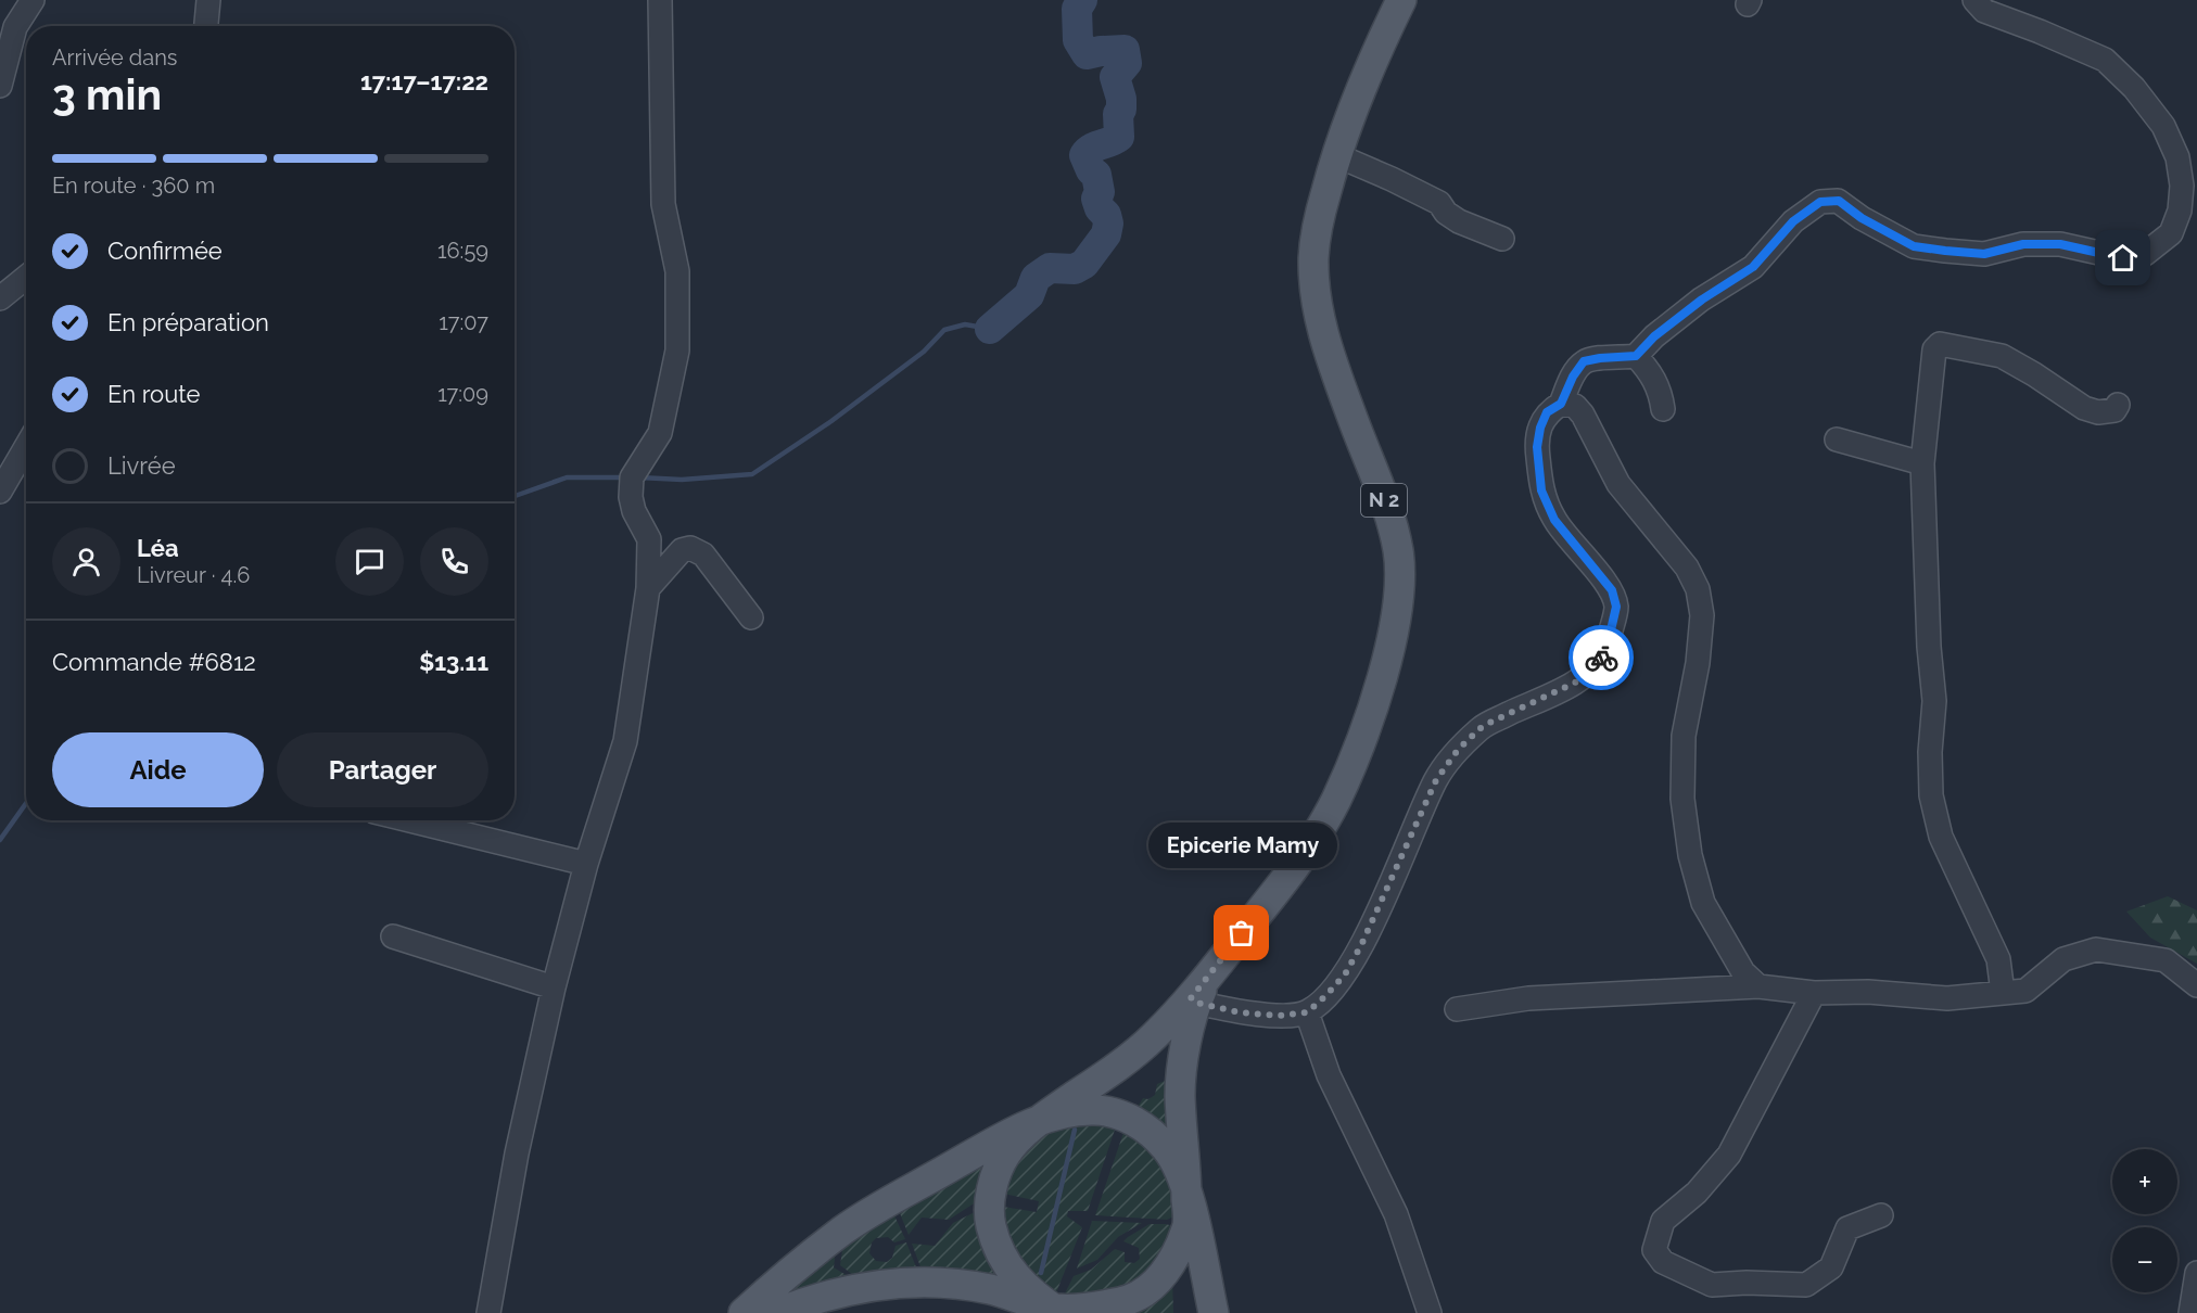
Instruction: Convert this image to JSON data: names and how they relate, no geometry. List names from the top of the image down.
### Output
{
  "streets": {
    "main road": ["N 2"]
  },
  "places": ["Epicerie Mamy"],
  "page": {
    "heading": ["3 min", "Arrivée dans", "17:17–17:22"],
    "panel": [
      "Léa",
      "Livreur · 4.6",
      "Commande #6812",
      "$13.11"
    ],
    "bar": "En route · 360 m",
    "list": [
      ["Confirmée", "16:59"],
      ["En préparation", "17:07"],
      ["En route", "17:09"],
      "Livrée"
    ],
    "buttons": ["Aide", "Partager"],
    "bubble": "Epicerie Mamy",
    "map_buttons": ["+", "−"]
  }
}
